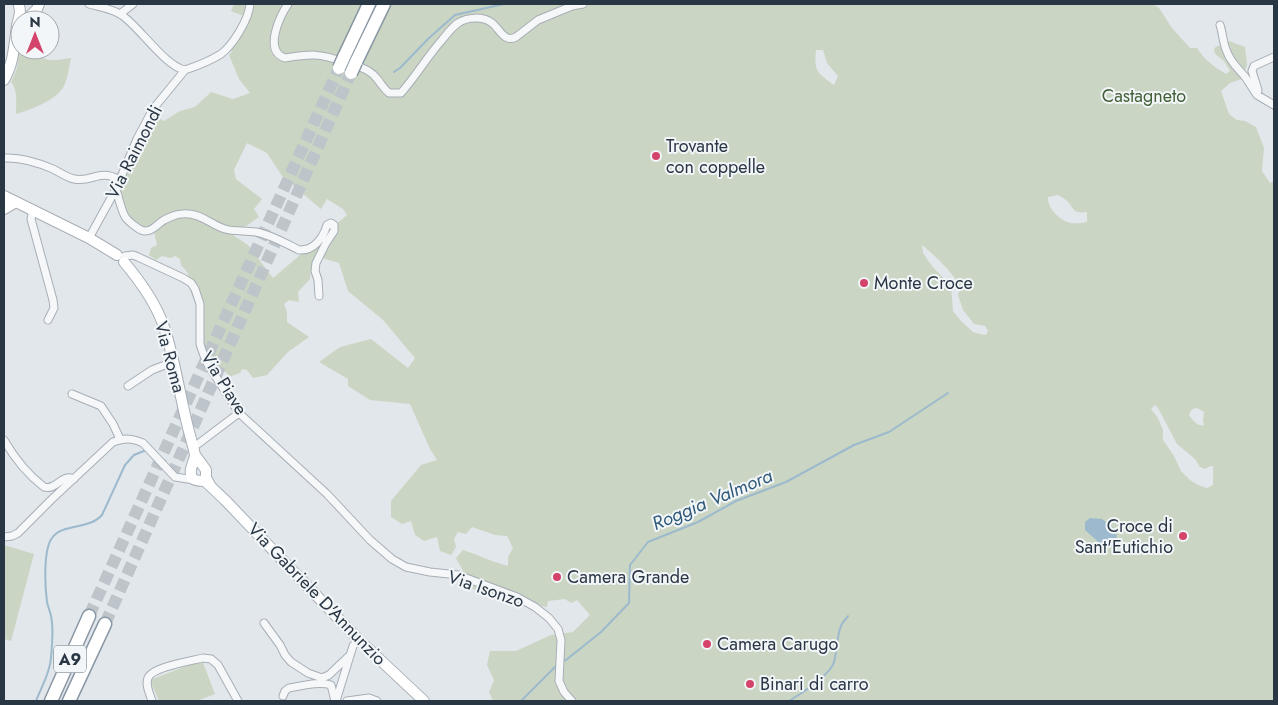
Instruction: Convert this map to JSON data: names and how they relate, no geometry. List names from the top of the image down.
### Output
{
  "streets": {
    "highway": ["A9"],
    "main road": ["Via Roma", "Via Gabriele D'Annunzio"],
    "street": ["Via Raimondi", "Via Piave", "Via Isonzo"]
  },
  "crossings": [
    ["Via Raimondi", "Via Roma"],
    ["Via Roma", "Via Piave"],
    ["Via Piave", "Via Isonzo"]
  ],
  "water": ["Roggia Valmora"],
  "parks": ["Castagneto"],
  "places": [
    "Trovante con coppelle",
    "Monte Croce",
    "Croce di Sant'Eutichio",
    "Camera Grande",
    "Camera Carugo",
    "Binari di carro"
  ],
  "north": "top"
}
